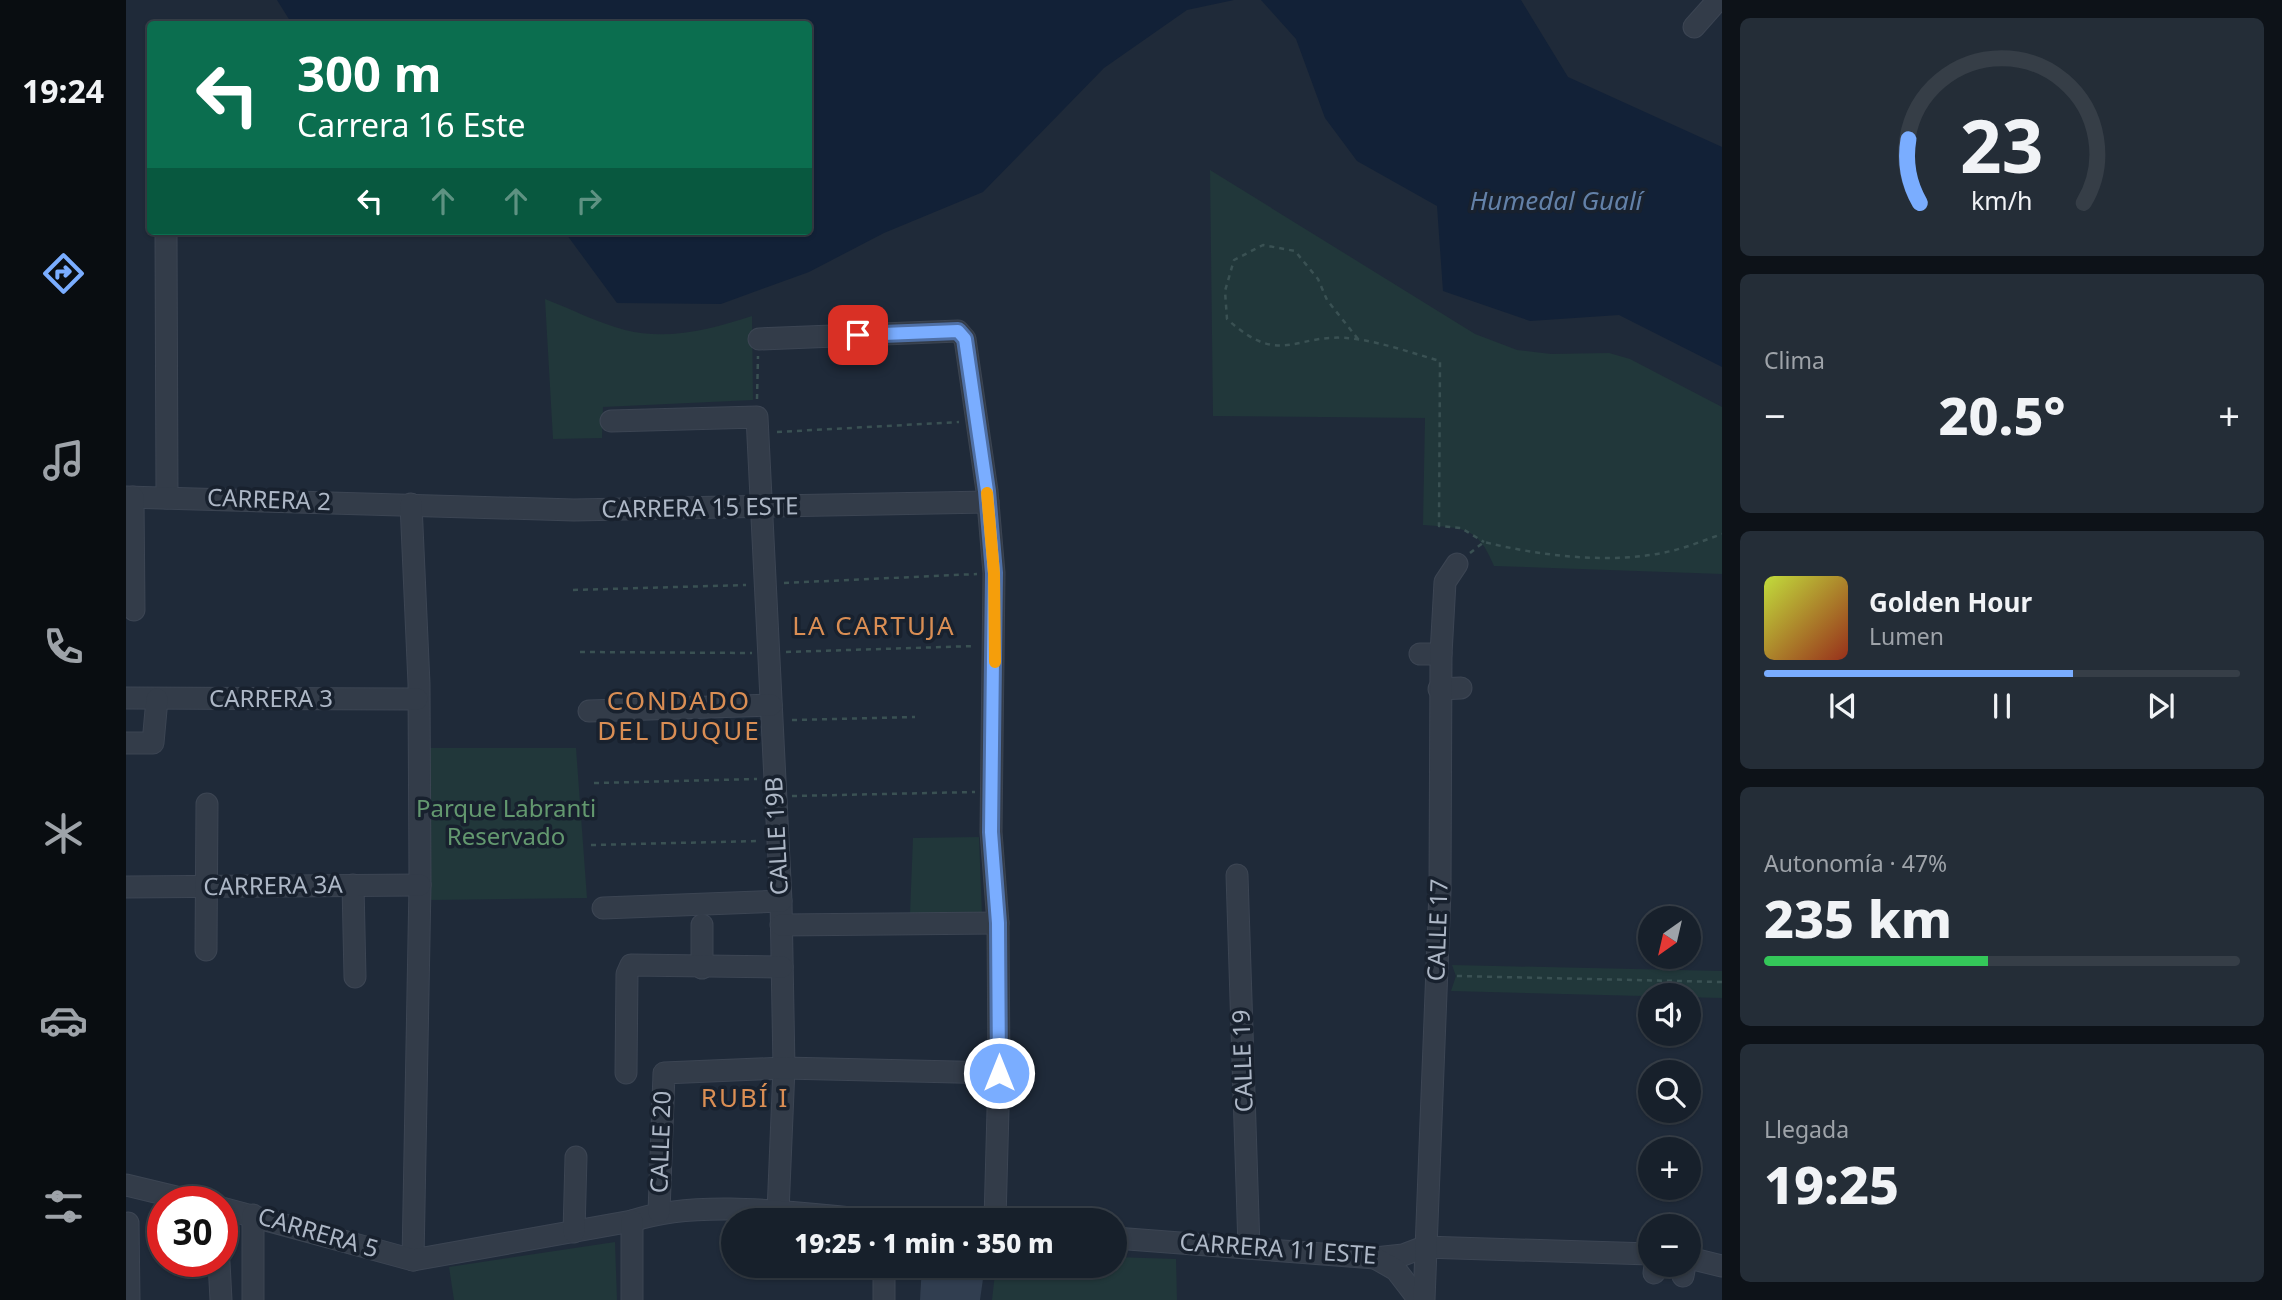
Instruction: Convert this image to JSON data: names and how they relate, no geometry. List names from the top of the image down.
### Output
{
  "streets": {
    "street": [
      "CARRERA 2",
      "CARRERA 15 ESTE",
      "CARRERA 3",
      "CALLE 19B",
      "CARRERA 3A",
      "CALLE 17",
      "CALLE 19",
      "CALLE 20",
      "CARRERA 5",
      "CARRERA 11 ESTE"
    ]
  },
  "crossings": [
    ["CARRERA 2", "CARRERA 15 ESTE"],
    ["CARRERA 15 ESTE", "CALLE 19B"],
    ["CALLE 19B", "CALLE 20"],
    ["CALLE 17", "CARRERA 11 ESTE"],
    ["CALLE 19", "CARRERA 11 ESTE"]
  ],
  "districts": ["LA CARTUJA", "CONDADO DEL DUQUE", "RUBÍ I"],
  "water": ["Humedal Gualí"],
  "parks": ["Parque Labranti Reservado"],
  "north": "bottom left",
  "page": {
    "tabs": "19:24",
    "turn": ["300 m", "Carrera 16 Este"],
    "tile": [
      "Clima",
      ["Autonomía · 47%", "235 km"],
      ["Llegada", "19:25"]
    ],
    "heat": ["−", "20.5°", "+"],
    "song": ["Golden Hour", "Lumen"],
    "map_buttons": ["+", "−"],
    "limit": "30",
    "trip": "19:25 · 1 min · 350 m",
    "gauge": ["23", "km/h"]
  }
}
